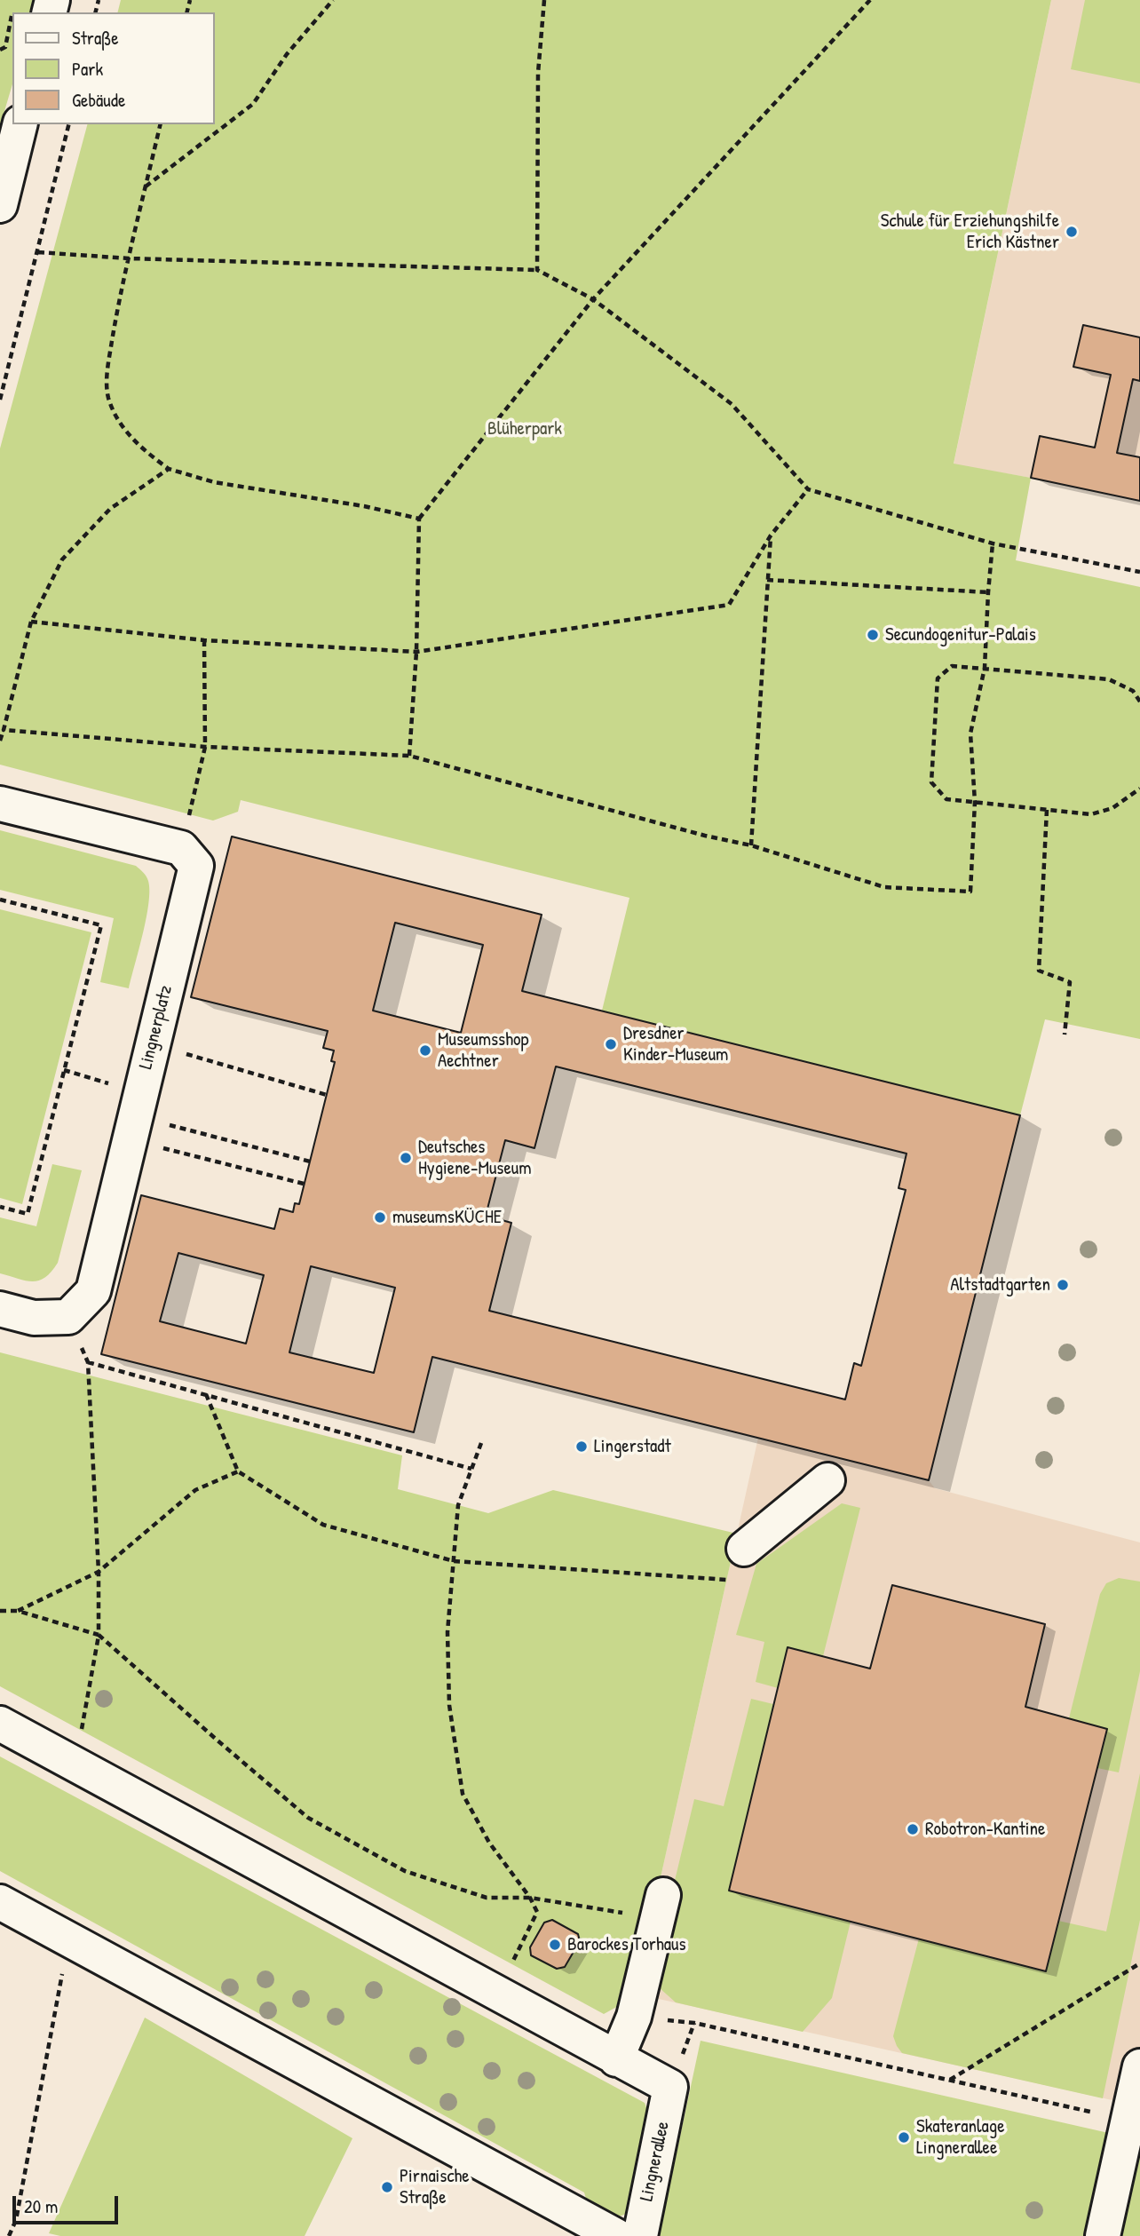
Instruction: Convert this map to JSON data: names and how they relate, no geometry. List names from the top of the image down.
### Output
{
  "streets": {
    "street": ["Lingnerplatz", "Lingnerallee"]
  },
  "parks": ["Blüherpark"],
  "places": [
    "Schule für Erziehungshilfe Erich Kästner",
    "Secundogenitur-Palais",
    "Dresdner Kinder-Museum",
    "Museumsshop Aechtner",
    "Deutsches Hygiene-Museum",
    "museumsKÜCHE",
    "Altstadtgarten",
    "Lingerstadt",
    "Robotron-Kantine",
    "Barockes Torhaus",
    "Skateranlage Lingnerallee",
    "Pirnaische Straße"
  ],
  "legend": ["Straße", "Park", "Gebäude"],
  "scale_bar": "20 m"
}
